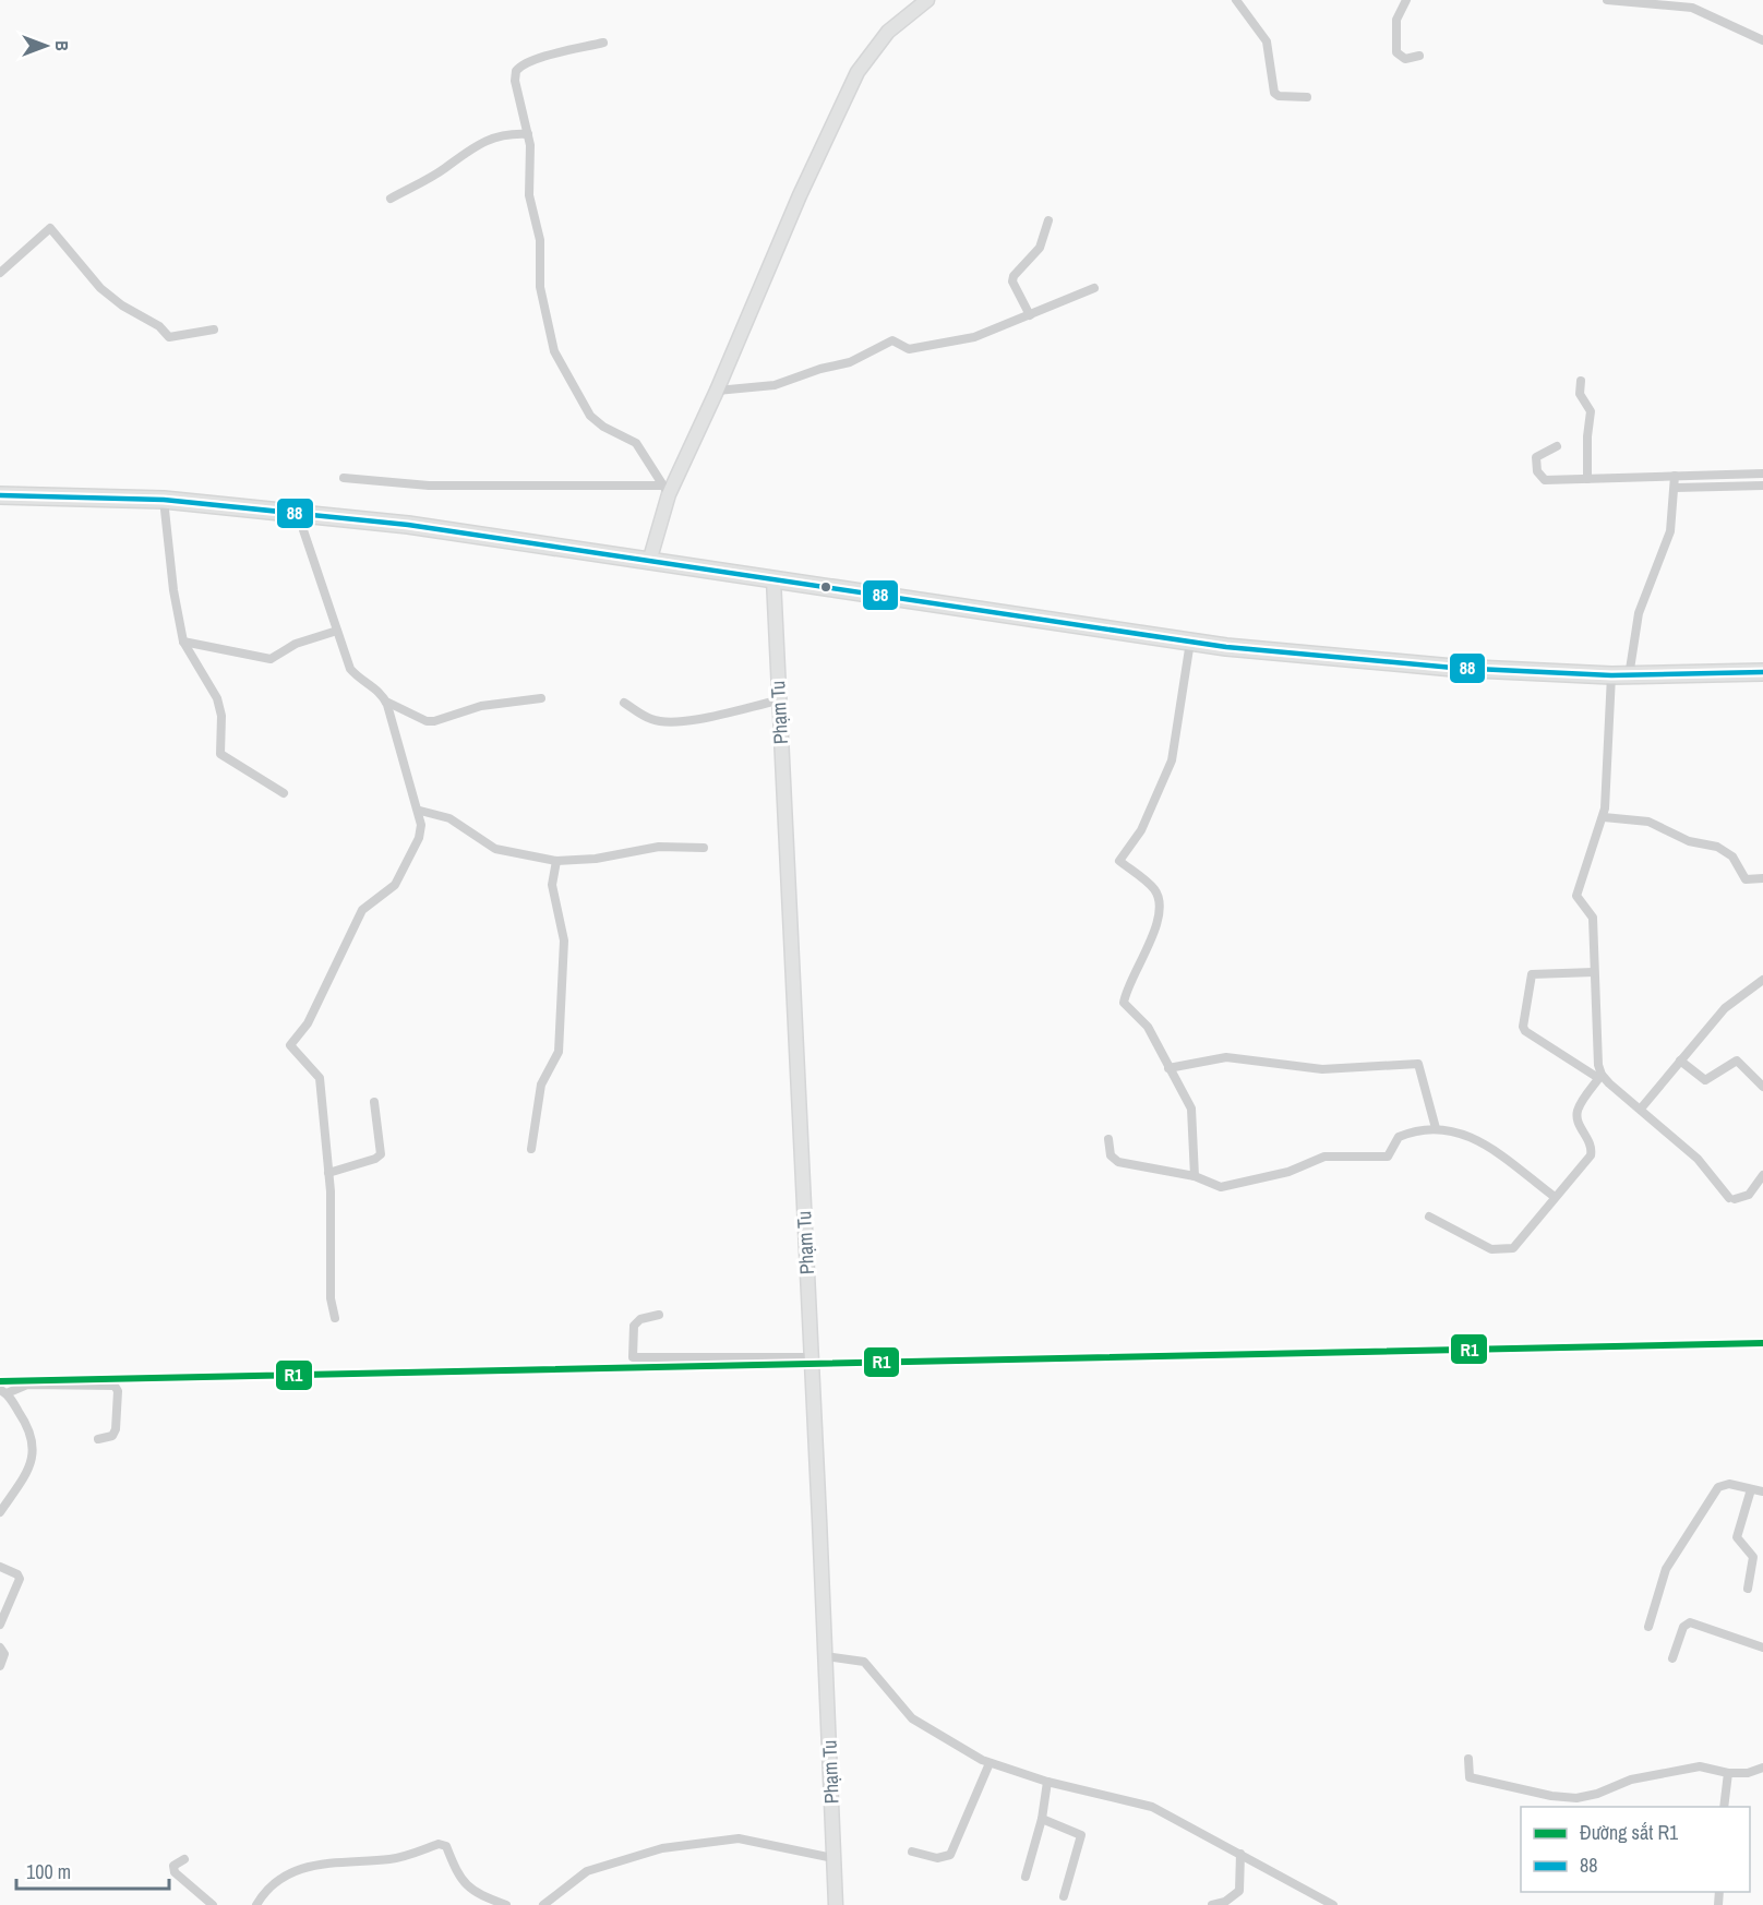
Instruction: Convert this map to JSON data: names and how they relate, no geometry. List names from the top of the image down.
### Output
{
  "streets": {
    "street": ["Phạm Tu"]
  },
  "lines": ["transit line 88", "rail line R1"],
  "legend": ["Đường sắt R1", "88"],
  "scale_bar": "100 m",
  "north": "right"
}
